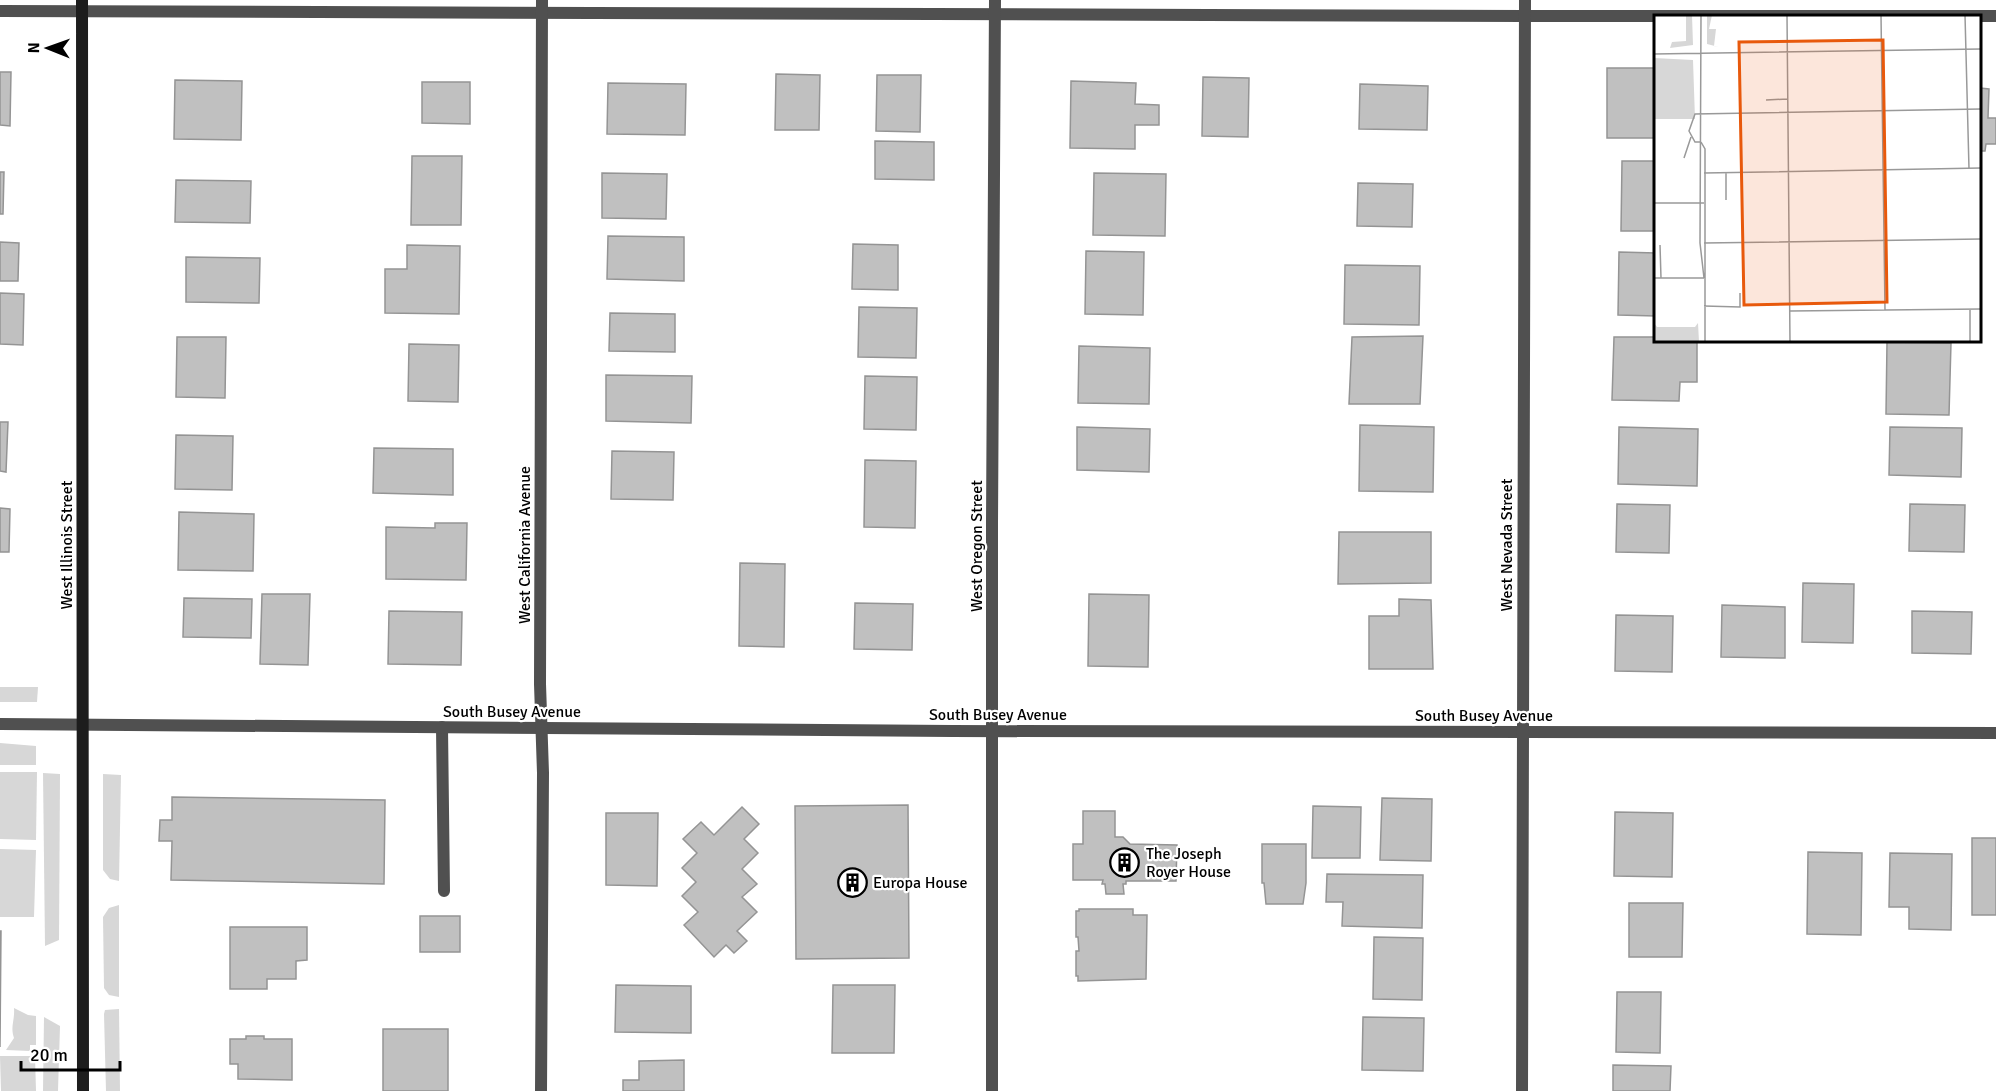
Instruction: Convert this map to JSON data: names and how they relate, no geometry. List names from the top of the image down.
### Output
{
  "streets": {
    "street": [
      "West Illinois Street",
      "West California Avenue",
      "West Nevada Street",
      "West Oregon Street",
      "South Busey Avenue"
    ]
  },
  "crossings": [
    ["West Illinois Street", "South Busey Avenue"],
    ["West California Avenue", "South Busey Avenue"],
    ["West Nevada Street", "South Busey Avenue"],
    ["West Oregon Street", "South Busey Avenue"]
  ],
  "places": {
    "building": ["The Joseph Royer House", "Europa House"]
  },
  "scale_bar": "20 m",
  "north": "left"
}
